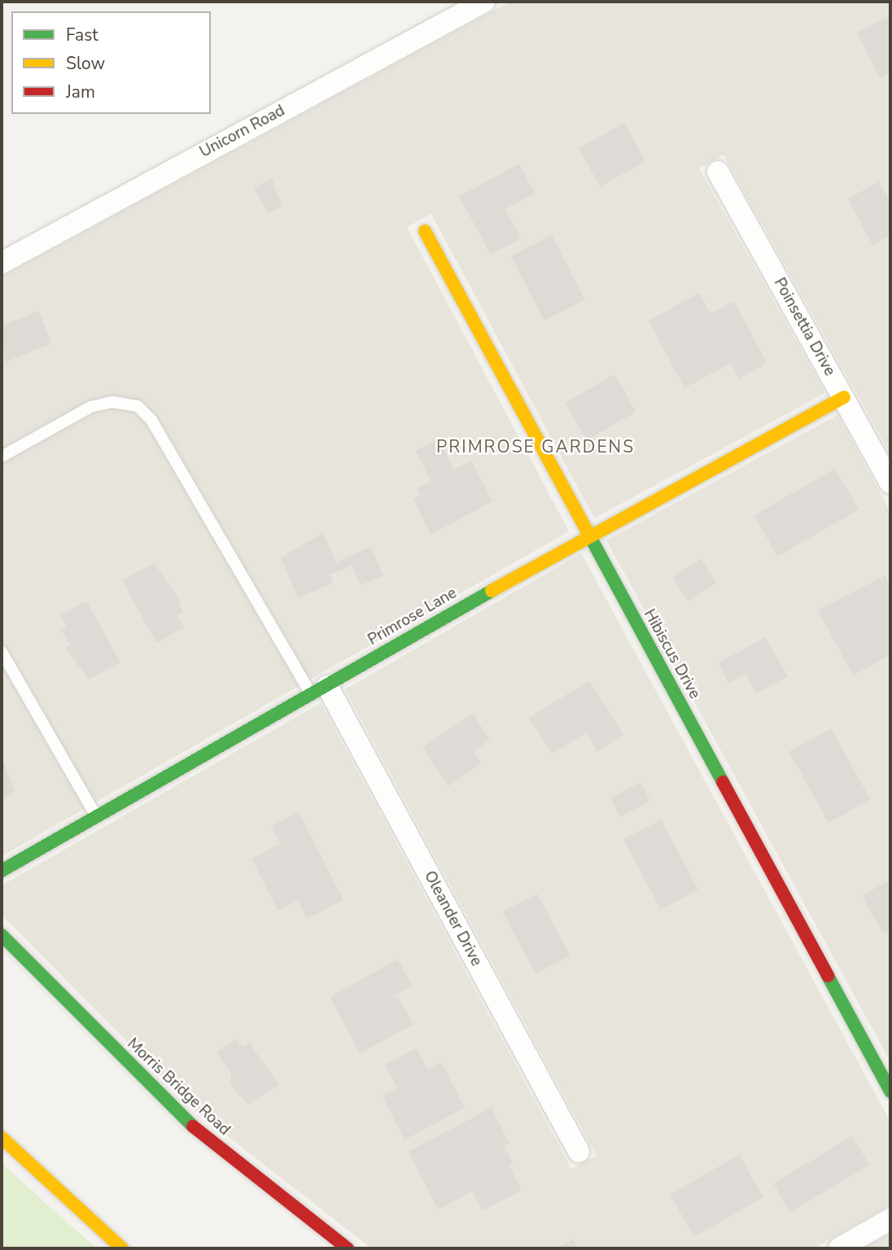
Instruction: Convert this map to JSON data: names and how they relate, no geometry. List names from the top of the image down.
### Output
{
  "streets": {
    "main road": ["Primrose Lane", "Hibiscus Drive", "Morris Bridge Road"],
    "street": ["Unicorn Road", "Poinsettia Drive", "Oleander Drive"]
  },
  "crossings": [
    ["Poinsettia Drive", "Primrose Lane"],
    ["Primrose Lane", "Hibiscus Drive"],
    ["Primrose Lane", "Oleander Drive"]
  ],
  "districts": ["PRIMROSE GARDENS"],
  "legend": ["Fast", "Slow", "Jam"]
}
